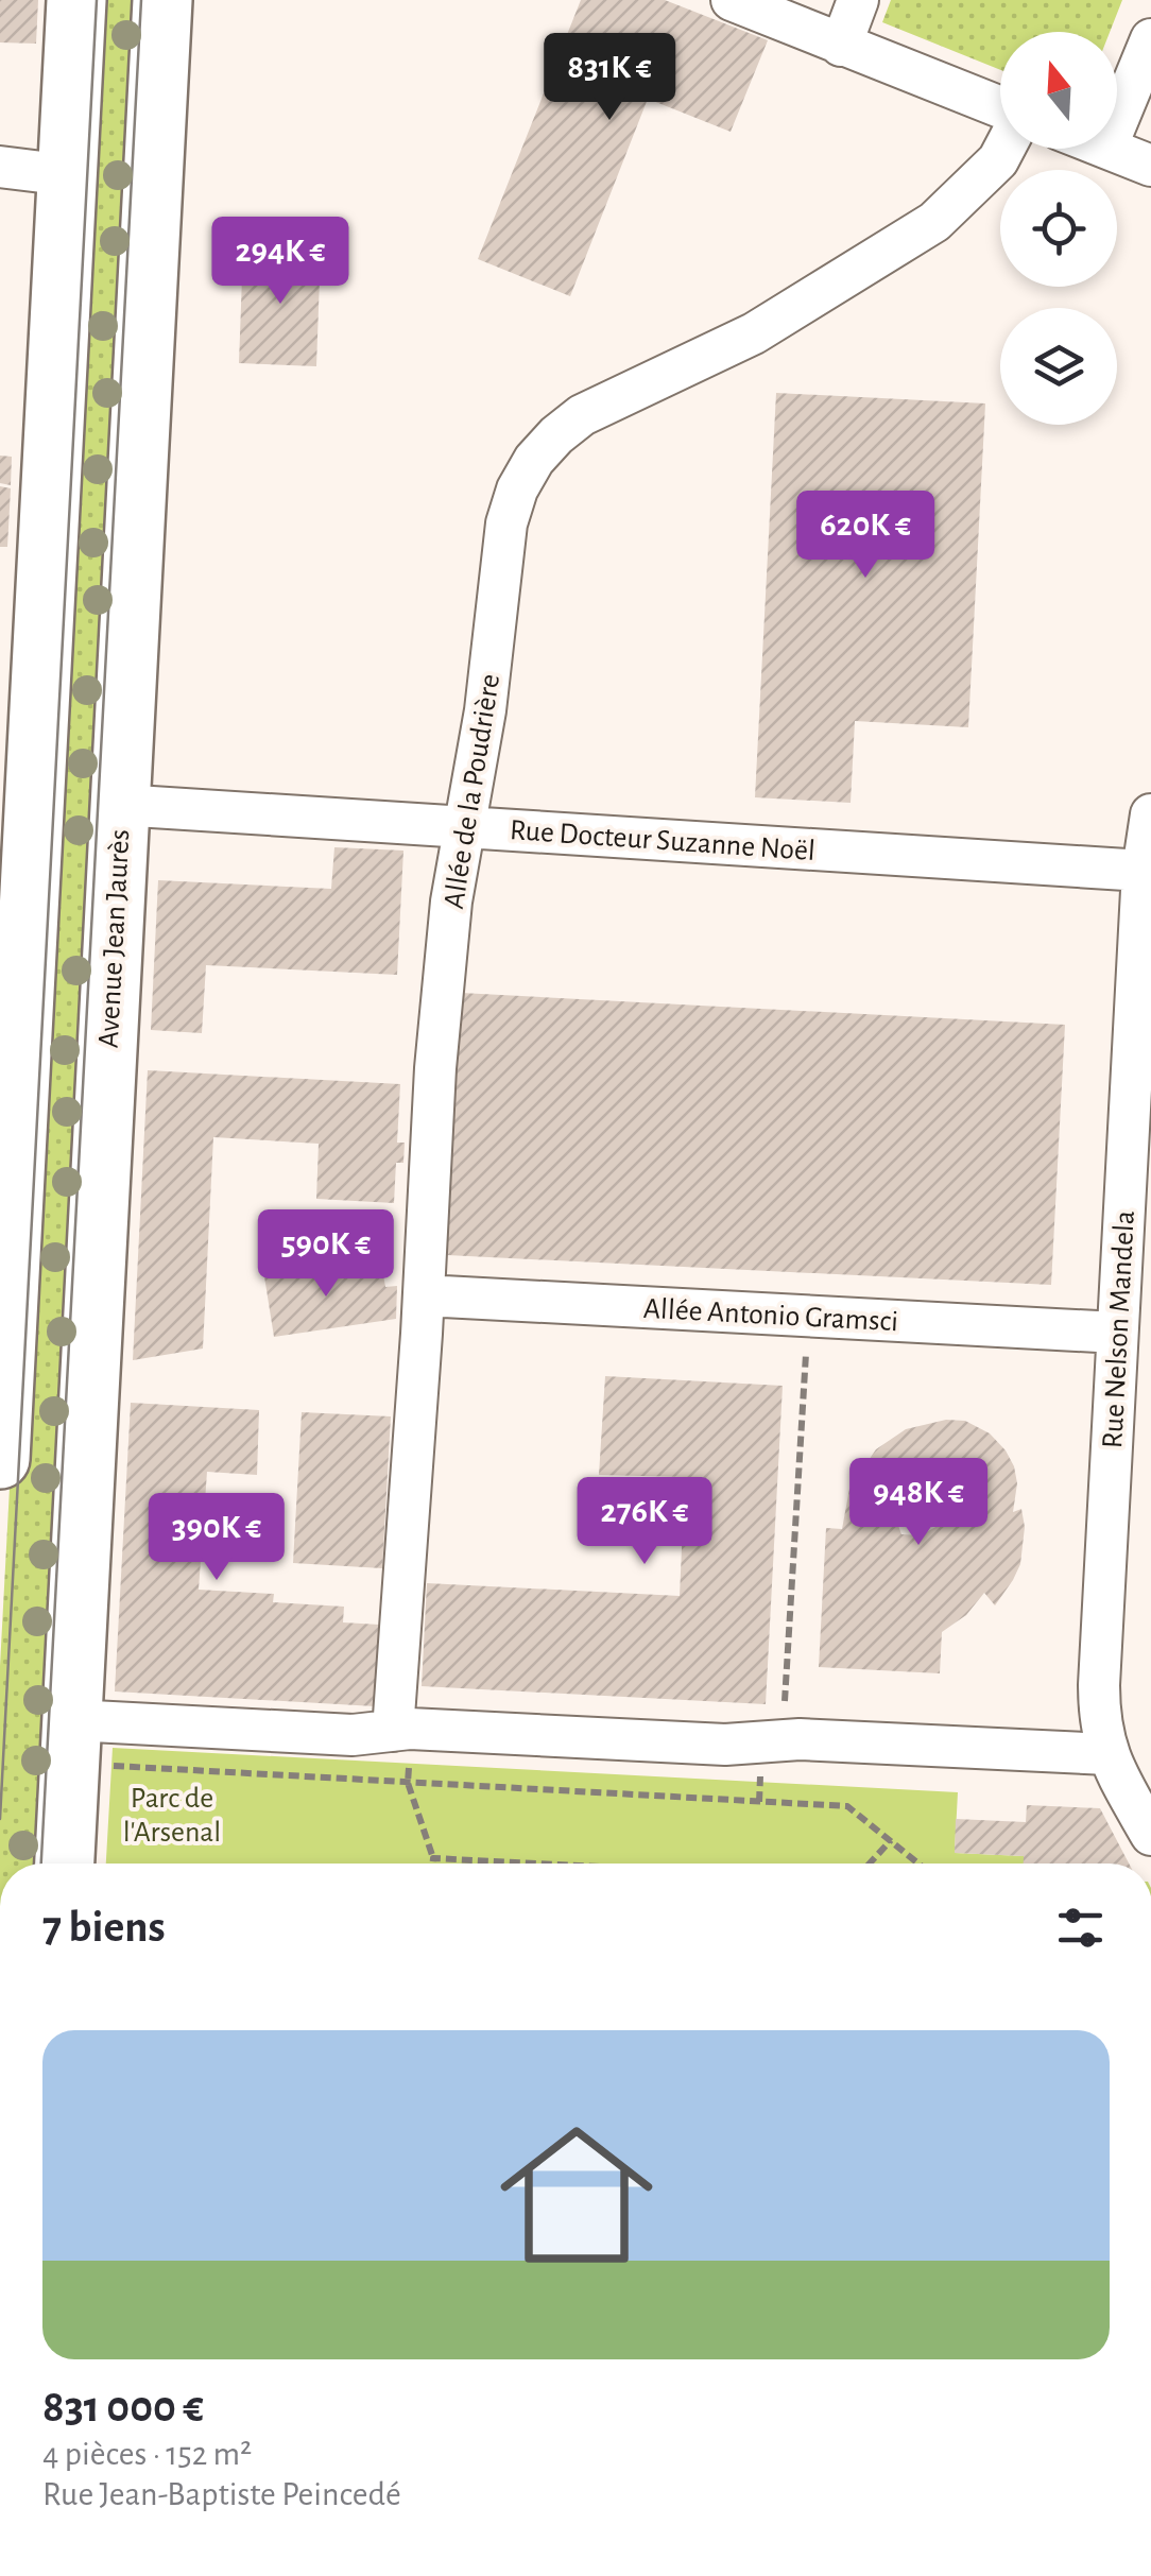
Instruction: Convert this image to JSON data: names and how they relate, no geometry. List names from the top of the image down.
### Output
{
  "streets": {
    "main road": ["Avenue Jean Jaurès"],
    "street": [
      "Allée de la Poudrière",
      "Rue Docteur Suzanne Noël",
      "Allée Antonio Gramsci",
      "Rue Nelson Mandela"
    ]
  },
  "crossings": [
    ["Allée de la Poudrière", "Rue Docteur Suzanne Noël"],
    ["Allée de la Poudrière", "Allée Antonio Gramsci"],
    ["Rue Docteur Suzanne Noël", "Avenue Jean Jaurès"],
    ["Rue Docteur Suzanne Noël", "Rue Nelson Mandela"],
    ["Allée Antonio Gramsci", "Rue Nelson Mandela"]
  ],
  "parks": ["Parc de l'Arsenal"],
  "north": "top",
  "page": {
    "price": [
      "831K €",
      "294K €",
      "620K €",
      "590K €",
      "948K €",
      "276K €",
      "390K €"
    ],
    "heading": "7 biens",
    "list": [
      {
        "name": "831 000 €",
        "note": "4 pièces · 152 m² · Rue Jean-Baptiste Peincedé"
      }
    ]
  }
}
